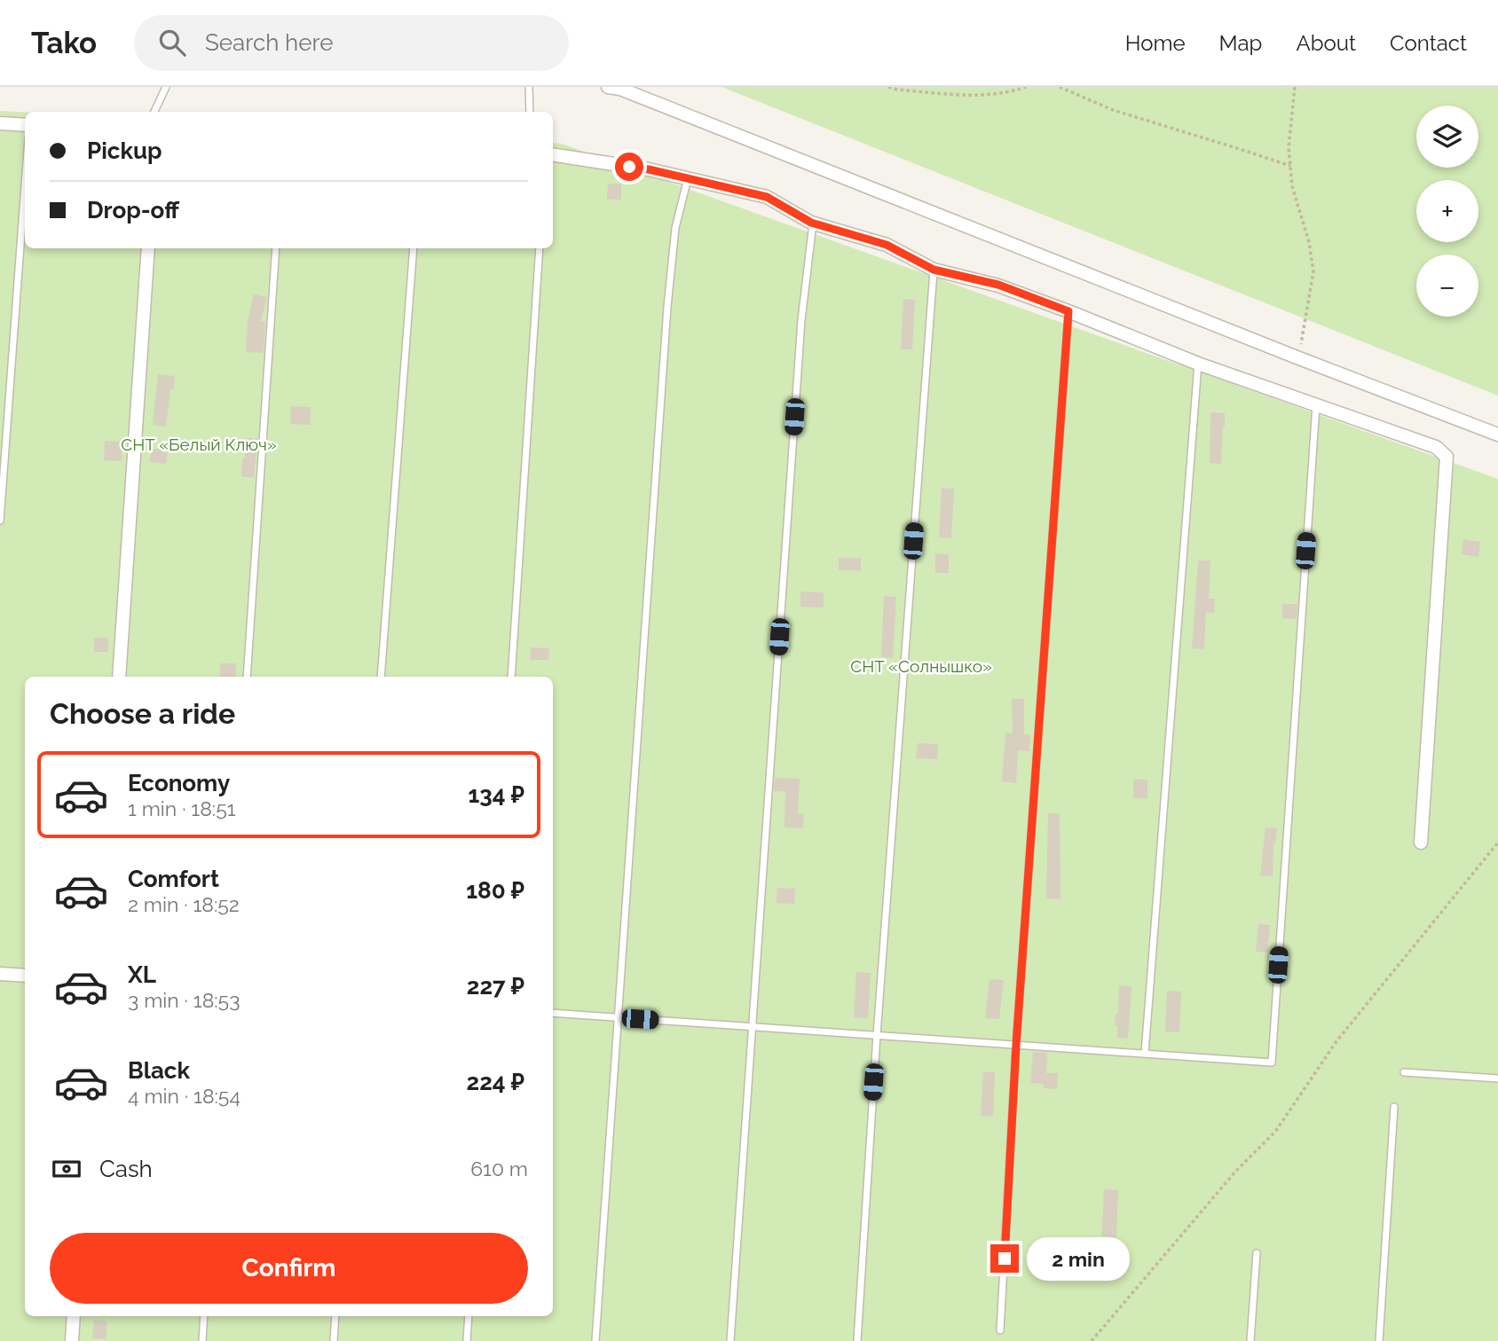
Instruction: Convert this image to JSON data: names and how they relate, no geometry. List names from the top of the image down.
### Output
{
  "parks": ["СНТ «Белый Ключ»", "СНТ «Солнышко»"],
  "page": {
    "header": "Tako",
    "search": "Search here",
    "nav": [
      "Home",
      "Map",
      "About",
      "Contact"
    ],
    "map_buttons": ["+", "−"],
    "banner": ["Pickup", "Drop-off"],
    "heading": "Choose a ride",
    "list": [
      {
        "name": "Economy",
        "note": "1 min · 18:51",
        "value": "134 ₽"
      },
      {
        "name": "Comfort",
        "note": "2 min · 18:52",
        "value": "180 ₽"
      },
      {
        "name": "XL",
        "note": "3 min · 18:53",
        "value": "227 ₽"
      },
      {
        "name": "Black",
        "note": "4 min · 18:54",
        "value": "224 ₽"
      }
    ],
    "pay": ["Cash", "610 m"],
    "buttons": "Confirm",
    "bubble": "2 min"
  }
}
